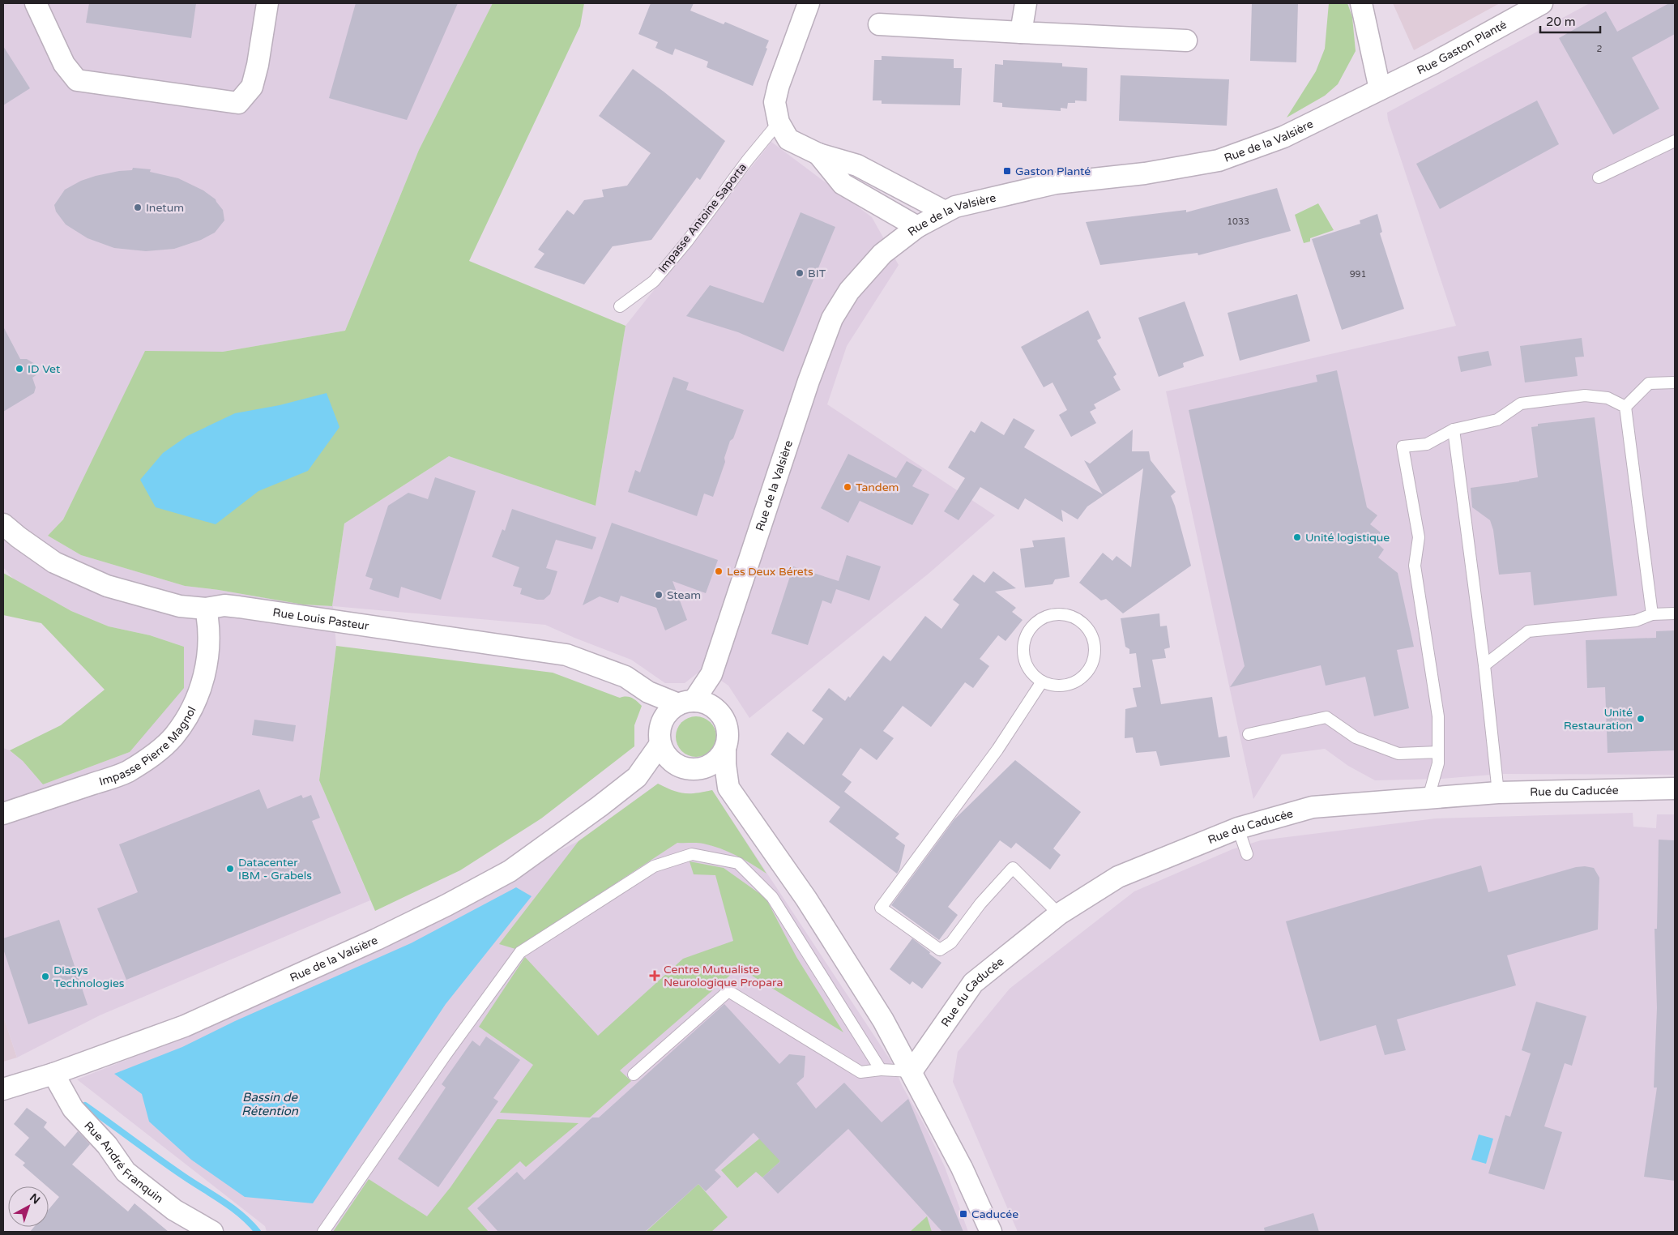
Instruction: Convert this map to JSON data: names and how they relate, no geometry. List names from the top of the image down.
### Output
{
  "streets": {
    "street": [
      "Rue Gaston Planté",
      "Rue de la Valsière",
      "Rue Louis Pasteur",
      "Impasse Pierre Magnol",
      "Rue du Caducée",
      "Rue André Franquin"
    ],
    "lane": ["Impasse Antoine Saporta"]
  },
  "crossings": [
    ["Rue Gaston Planté", "Rue de la Valsière"],
    ["Rue de la Valsière", "Rue Louis Pasteur"],
    ["Rue de la Valsière", "Rue André Franquin"],
    ["Rue Louis Pasteur", "Impasse Pierre Magnol"]
  ],
  "water": ["Bassin de Rétention"],
  "places": {
    "transit": ["Gaston Planté", "Caducée"],
    "other": [
      "Inetum",
      "BIT",
      "ID Vet",
      "Tandem",
      "Unité logistique",
      "Les Deux Bérets",
      "Steam",
      "Unité Restauration",
      "Datacenter IBM - Grabels",
      "Diasys Technologies"
    ],
    "health": ["Centre Mutualiste Neurologique Propara"]
  },
  "house_numbers": ["2", "1033", "991"],
  "scale_bar": "20 m",
  "north": "top right"
}
